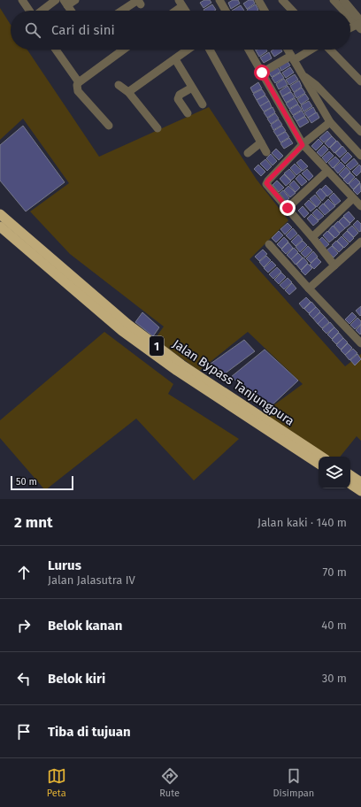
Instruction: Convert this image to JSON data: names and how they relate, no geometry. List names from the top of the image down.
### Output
{
  "streets": {
    "highway": ["1", "Jalan Bypass Tanjungpura"]
  },
  "scale_bar": "50 m",
  "page": {
    "search": "Cari di sini",
    "scale": "50 m",
    "heading": ["2 mnt", "Jalan kaki · 140 m"],
    "list": [
      ["Lurus", "Jalan Jalasutra IV", "70 m"],
      ["Belok kanan", "40 m"],
      ["Belok kiri", "30 m"],
      "Tiba di tujuan"
    ],
    "nav": ["Peta", "Rute", "Disimpan"]
  }
}
